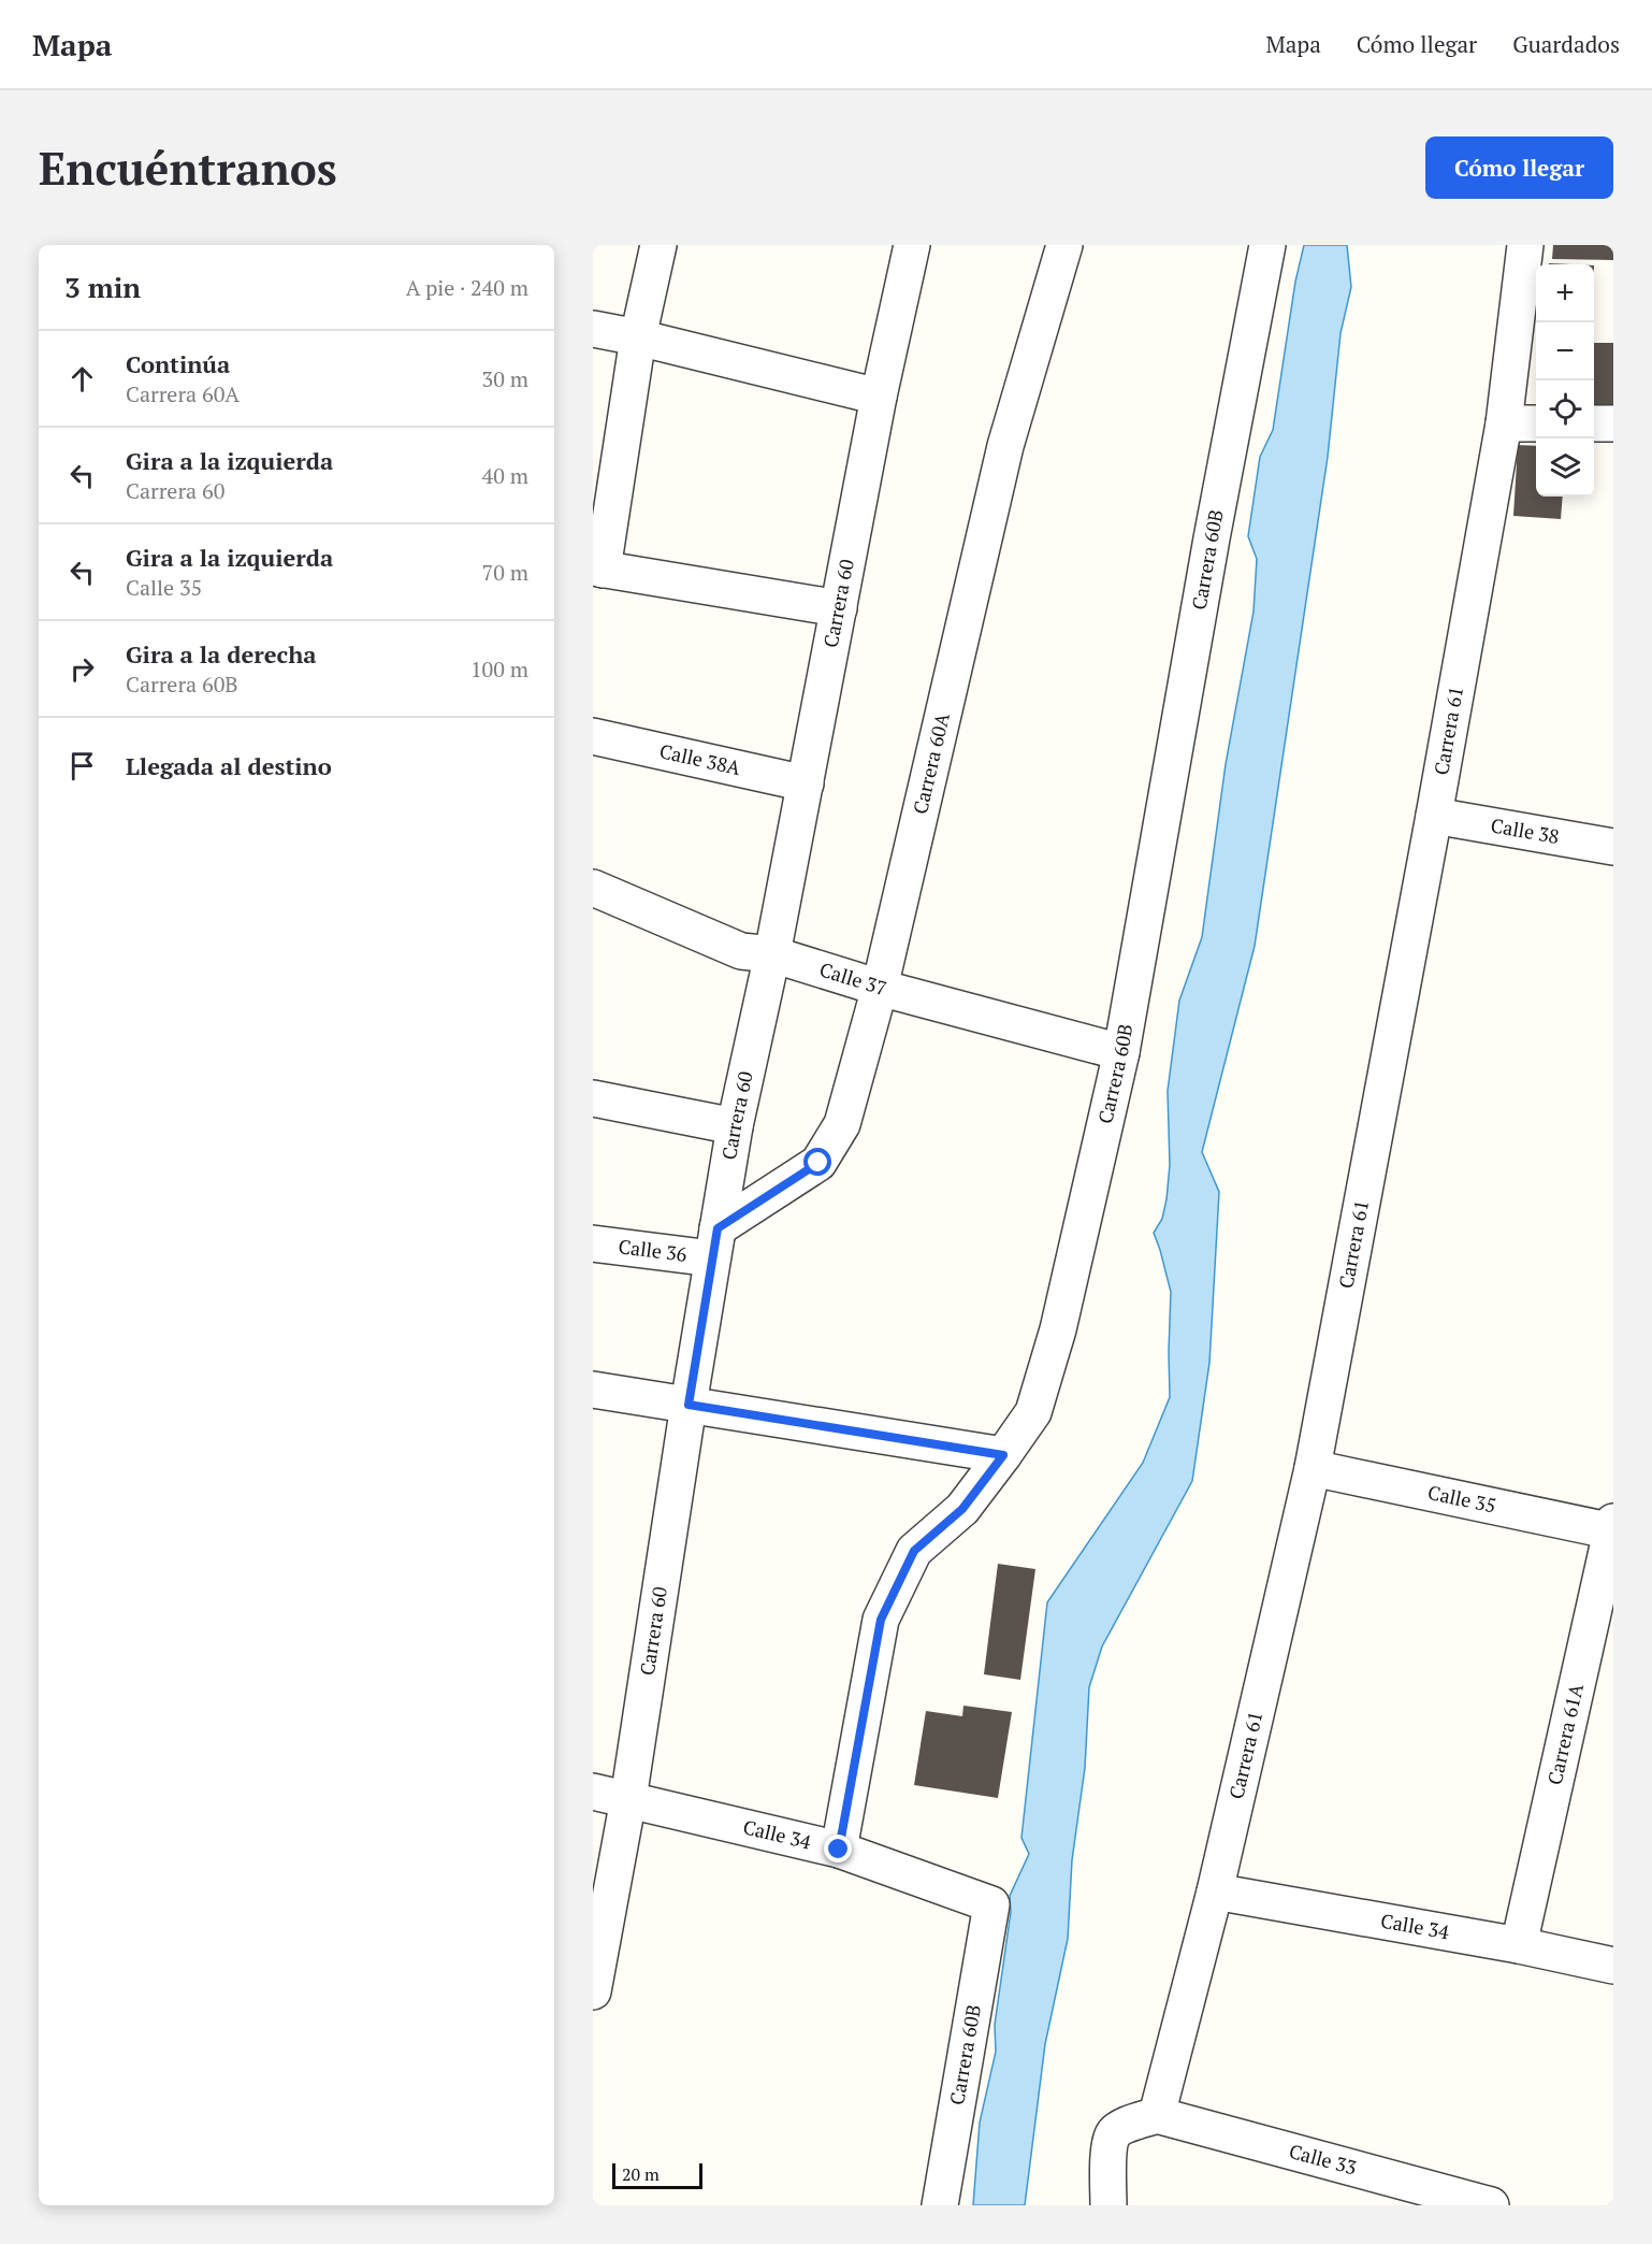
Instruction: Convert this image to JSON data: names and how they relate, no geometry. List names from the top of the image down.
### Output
{
  "streets": {
    "street": [
      "Carrera 60B",
      "Carrera 60",
      "Carrera 61",
      "Calle 38A",
      "Carrera 60A",
      "Calle 38",
      "Calle 37",
      "Calle 36",
      "Calle 35",
      "Carrera 61A",
      "Calle 34",
      "Calle 33"
    ]
  },
  "crossings": [
    ["Carrera 60B", "Calle 37"],
    ["Carrera 60B", "Calle 34"],
    ["Carrera 60", "Calle 38A"],
    ["Carrera 60", "Carrera 60A"],
    ["Carrera 60", "Calle 37"],
    ["Carrera 60", "Calle 36"],
    ["Carrera 60", "Calle 34"],
    ["Carrera 61", "Calle 38"],
    ["Carrera 61", "Calle 35"],
    ["Carrera 61", "Calle 34"],
    ["Carrera 61", "Calle 33"],
    ["Carrera 60A", "Calle 37"],
    ["Carrera 60A", "Calle 36"],
    ["Calle 35", "Carrera 61A"],
    ["Carrera 61A", "Calle 34"]
  ],
  "scale_bar": "20 m",
  "page": {
    "header": "Mapa",
    "nav": ["Mapa", "Cómo llegar", "Guardados"],
    "buttons": "Cómo llegar",
    "title": "Encuéntranos",
    "heading": ["3 min", "A pie · 240 m"],
    "map_buttons": ["+", "−"],
    "list": [
      ["Continúa", "Carrera 60A", "30 m"],
      ["Gira a la izquierda", "Carrera 60", "40 m"],
      ["Gira a la izquierda", "Calle 35", "70 m"],
      ["Gira a la derecha", "Carrera 60B", "100 m"],
      "Llegada al destino"
    ],
    "scale": "20 m"
  }
}
